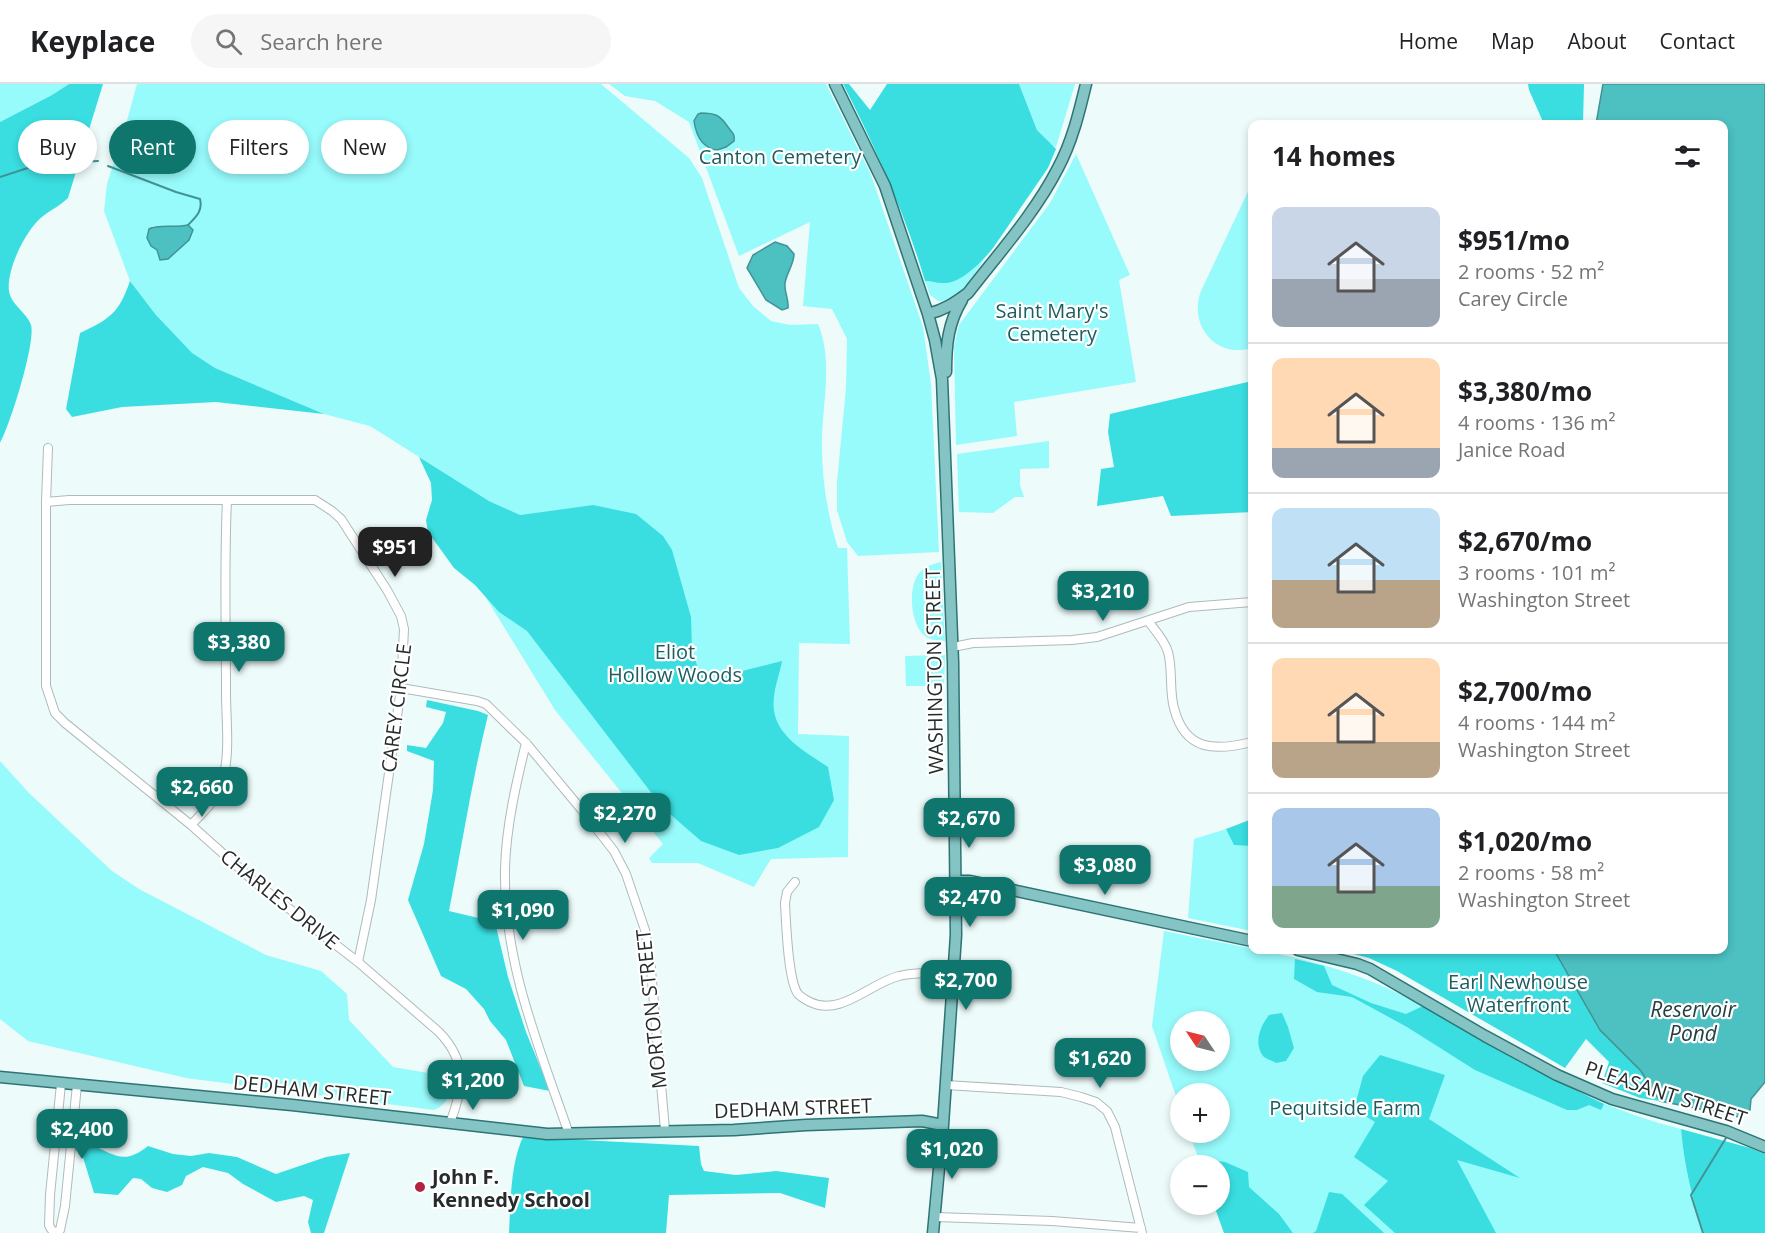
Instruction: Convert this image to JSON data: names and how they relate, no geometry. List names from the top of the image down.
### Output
{
  "streets": {
    "main road": ["WASHINGTON STREET", "DEDHAM STREET", "PLEASANT STREET"],
    "street": ["CAREY CIRCLE", "CHARLES DRIVE", "MORTON STREET"]
  },
  "crossings": [
    ["WASHINGTON STREET", "DEDHAM STREET"],
    ["CAREY CIRCLE", "CHARLES DRIVE"],
    ["CAREY CIRCLE", "MORTON STREET"],
    ["CHARLES DRIVE", "DEDHAM STREET"],
    ["MORTON STREET", "DEDHAM STREET"]
  ],
  "water": ["Reservoir Pond"],
  "parks": [
    "Canton Cemetery",
    "Saint Mary's Cemetery",
    "Eliot Hollow Woods",
    "Earl Newhouse Waterfront",
    "Pequitside Farm"
  ],
  "places": ["John F. Kennedy School"],
  "north": "top left",
  "page": {
    "header": "Keyplace",
    "search": "Search here",
    "nav": [
      "Home",
      "Map",
      "About",
      "Contact"
    ],
    "chip": [
      "Buy",
      "Rent",
      "Filters",
      "New"
    ],
    "heading": "14 homes",
    "list": [
      {
        "name": "$951/mo",
        "note": "2 rooms · 52 m² · Carey Circle"
      },
      {
        "name": "$3,380/mo",
        "note": "4 rooms · 136 m² · Janice Road"
      },
      {
        "name": "$2,670/mo",
        "note": "3 rooms · 101 m² · Washington Street"
      },
      {
        "name": "$2,700/mo",
        "note": "4 rooms · 144 m² · Washington Street"
      },
      {
        "name": "$1,020/mo",
        "note": "2 rooms · 58 m² · Washington Street"
      }
    ],
    "price": [
      "$951",
      "$3,210",
      "$3,380",
      "$2,660",
      "$2,270",
      "$2,670",
      "$3,080",
      "$2,470",
      "$1,090",
      "$2,700",
      "$1,620",
      "$1,200",
      "$2,400",
      "$1,020"
    ],
    "map_buttons": ["+", "−"]
  }
}
